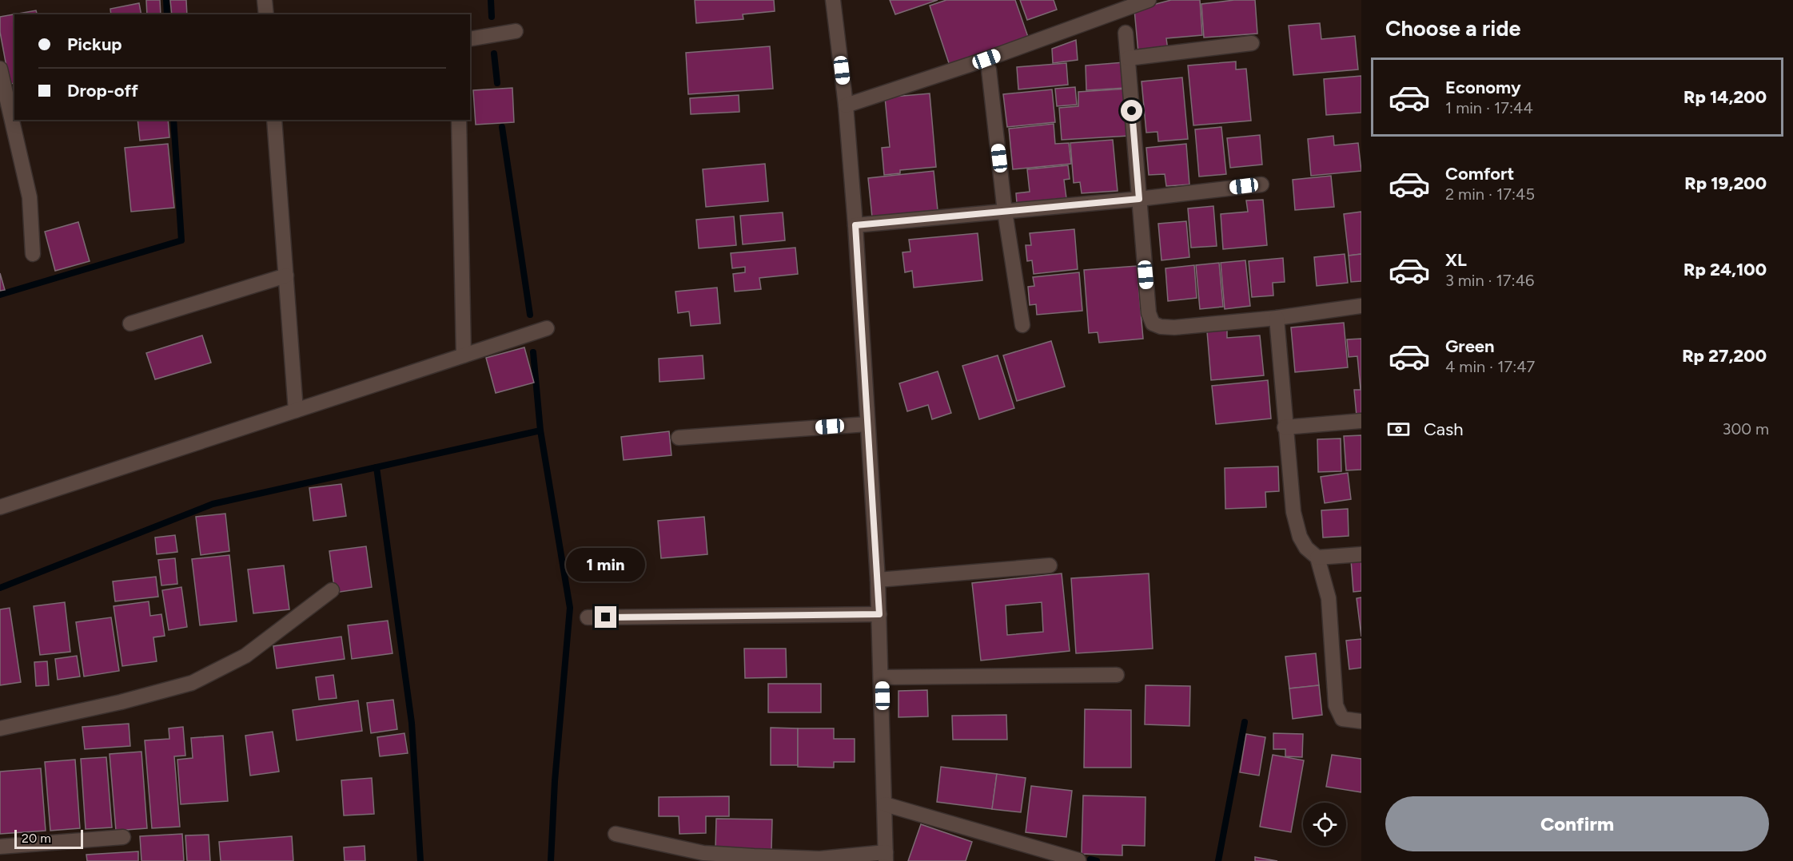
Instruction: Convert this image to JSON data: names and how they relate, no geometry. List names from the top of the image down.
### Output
{
  "scale_bar": "20 m",
  "page": {
    "heading": "Choose a ride",
    "banner": ["Pickup", "Drop-off"],
    "list": [
      {
        "name": "Economy",
        "note": "1 min · 17:44",
        "value": "Rp 14,200"
      },
      {
        "name": "Comfort",
        "note": "2 min · 17:45",
        "value": "Rp 19,200"
      },
      {
        "name": "XL",
        "note": "3 min · 17:46",
        "value": "Rp 24,100"
      },
      {
        "name": "Green",
        "note": "4 min · 17:47",
        "value": "Rp 27,200"
      }
    ],
    "pay": ["Cash", "300 m"],
    "bubble": "1 min",
    "buttons": "Confirm",
    "scale": "20 m"
  }
}
